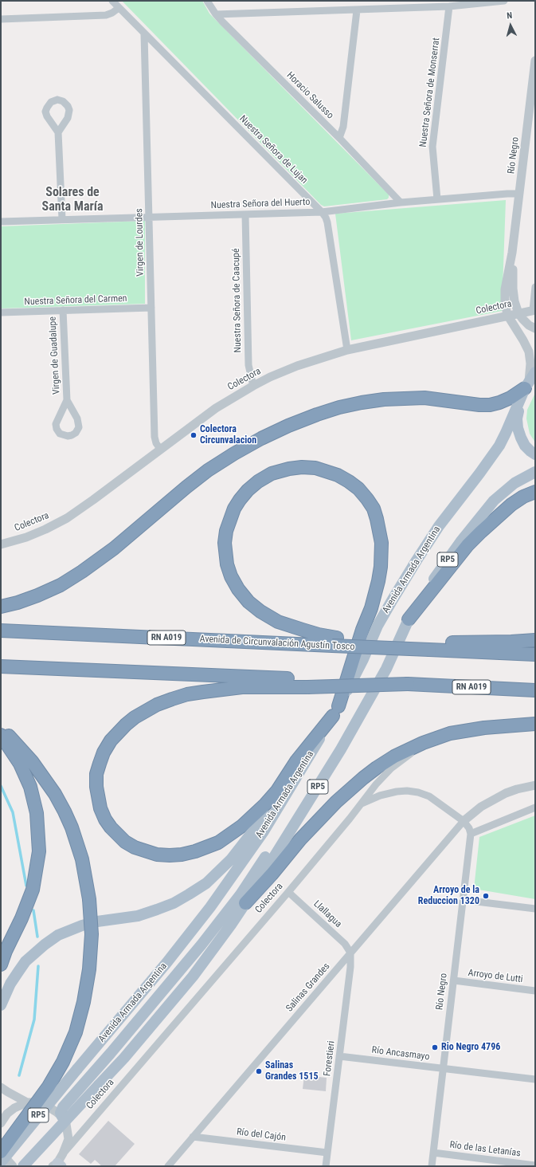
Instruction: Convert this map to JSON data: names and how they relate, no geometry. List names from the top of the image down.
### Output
{
  "streets": {
    "highway": ["RN A019", "Avenida de Circunvalación Agustín Tosco"],
    "main road": ["RP5", "Avenida Armada Argentina"],
    "street": [
      "Nuestra Señora de Monserrat",
      "Horacio Salusso",
      "Nuestra Señora de Lujan",
      "Río Negro",
      "Nuestra Señora del Huerto",
      "Virgen de Lourdes",
      "Nuestra Señora del Carmen",
      "Nuestra Señora de Caacupé",
      "Colectora",
      "Virgen de Guadalupe",
      "Llallagua",
      "Arroyo de Lutti",
      "Salinas Grandes",
      "Río Ancasmayo",
      "Forestieri",
      "Río del Cajón",
      "Río de las Letanías"
    ]
  },
  "crossings": [
    ["Nuestra Señora de Monserrat", "Nuestra Señora del Huerto"],
    ["Horacio Salusso", "Nuestra Señora del Huerto"],
    ["Nuestra Señora de Lujan", "Nuestra Señora del Huerto"],
    ["Nuestra Señora de Lujan", "Virgen de Lourdes"],
    ["Nuestra Señora de Lujan", "Colectora"],
    ["Río Negro", "Nuestra Señora del Huerto"],
    ["Río Negro", "Colectora"],
    ["Río Negro", "Arroyo de Lutti"],
    ["Río Negro", "Río Ancasmayo"],
    ["Río Negro", "Río de las Letanías"],
    ["Nuestra Señora del Huerto", "Virgen de Lourdes"],
    ["Nuestra Señora del Huerto", "Nuestra Señora de Caacupé"],
    ["Virgen de Lourdes", "Nuestra Señora del Carmen"],
    ["Virgen de Lourdes", "Colectora"],
    ["Nuestra Señora del Carmen", "Virgen de Guadalupe"],
    ["Nuestra Señora de Caacupé", "Colectora"],
    ["Colectora", "Llallagua"],
    ["Llallagua", "Salinas Grandes"],
    ["Llallagua", "Forestieri"],
    ["Salinas Grandes", "Forestieri"],
    ["Salinas Grandes", "Río del Cajón"],
    ["Río Ancasmayo", "Forestieri"],
    ["Forestieri", "Río del Cajón"]
  ],
  "districts": ["Solares de Santa María"],
  "places": [
    "Colectora Circunvalacion",
    "Arroyo de la Reduccion 1320",
    "Rio Negro 4796",
    "Salinas Grandes 1515"
  ],
  "north": "top"
}
